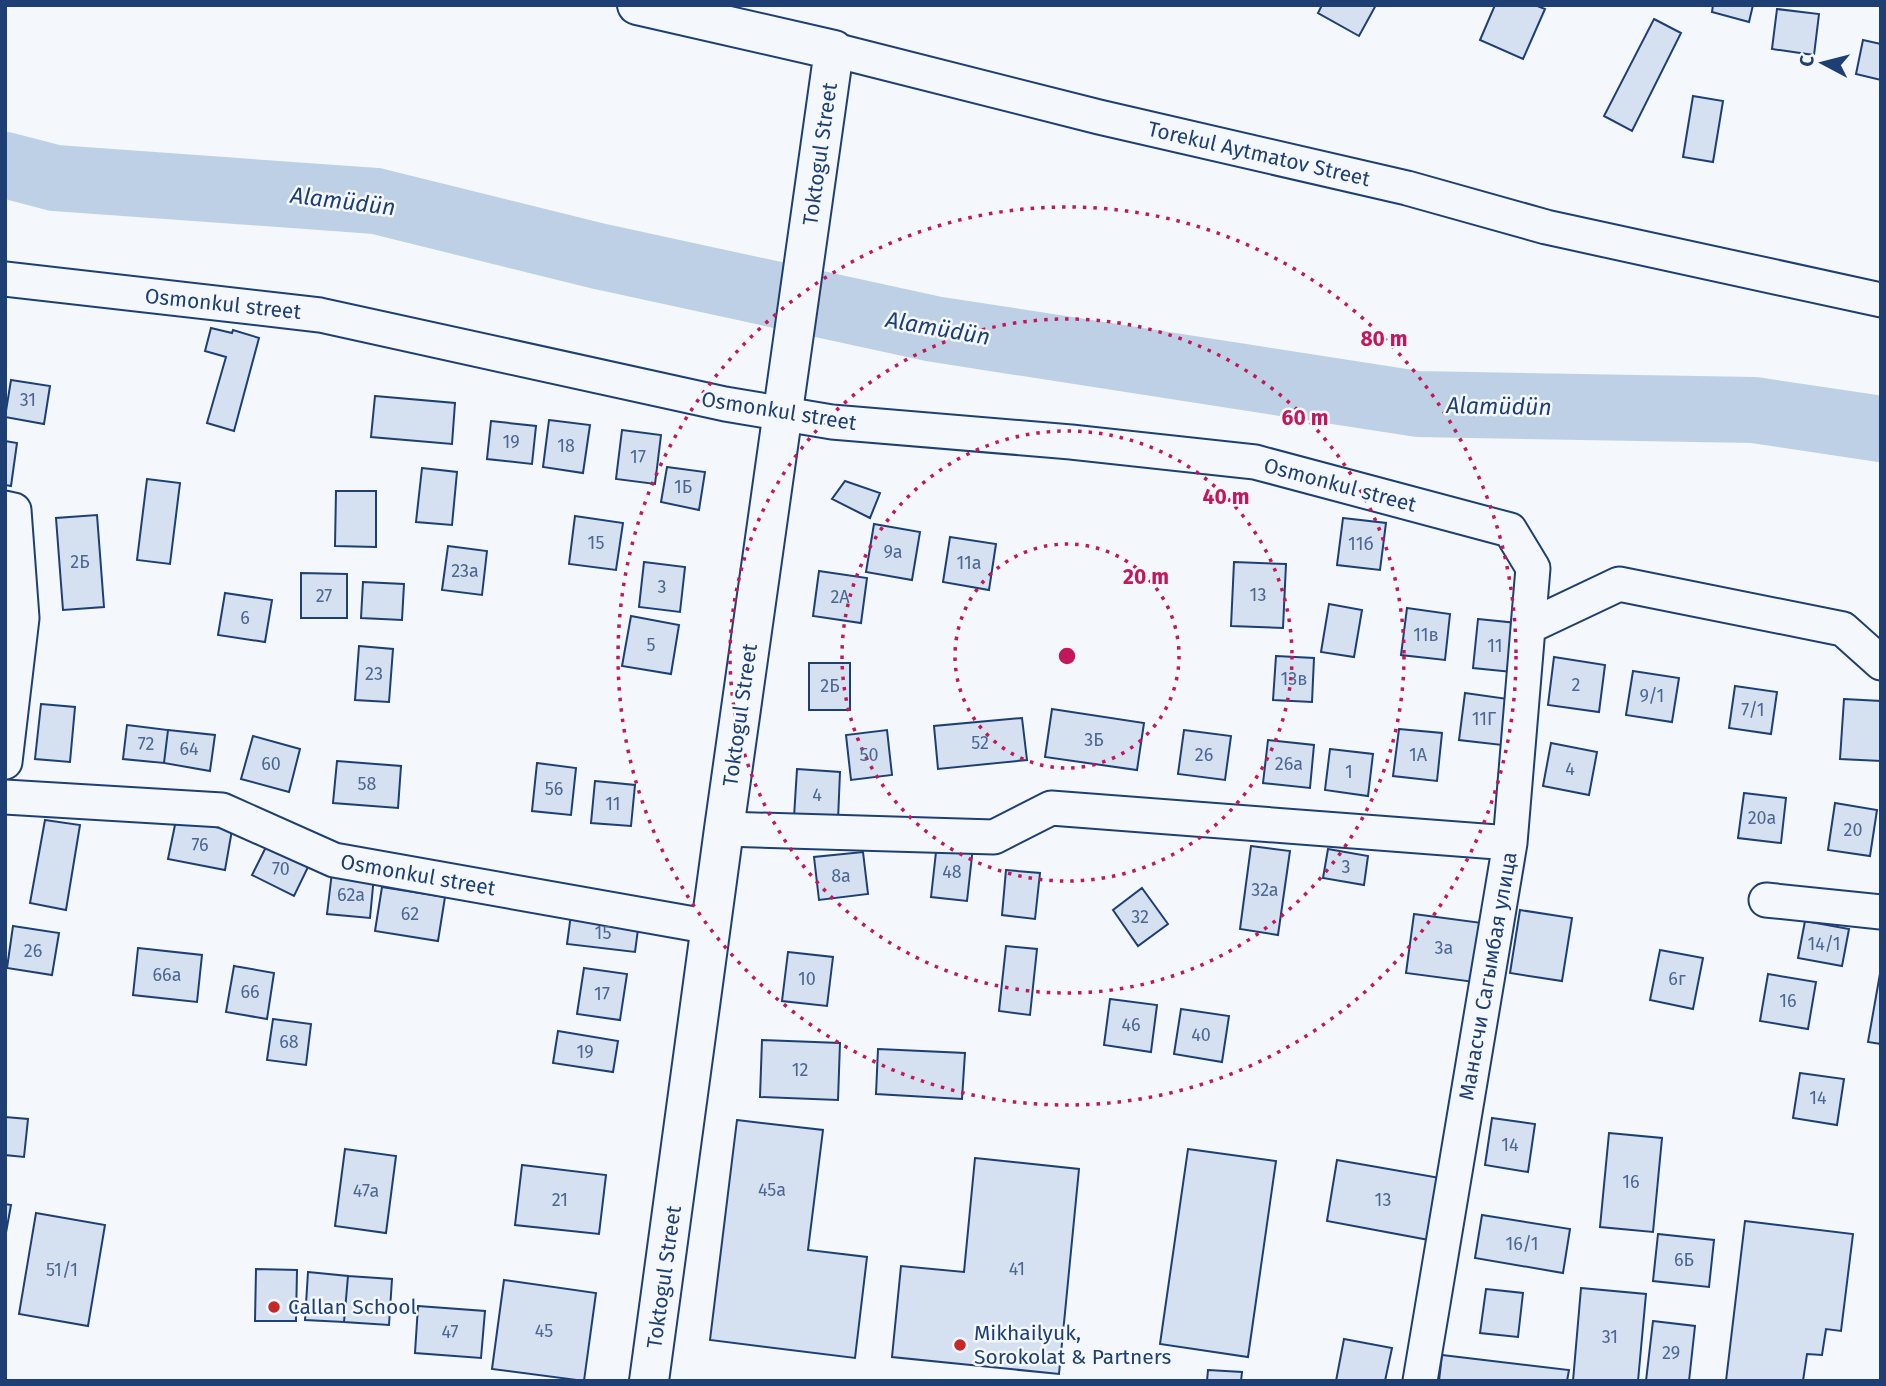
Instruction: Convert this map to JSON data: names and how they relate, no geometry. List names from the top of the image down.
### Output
{
  "streets": {
    "street": [
      "Toktogul Street",
      "Torekul Aytmatov Street",
      "Osmonkul street",
      "Манасчи Сагымбая улица"
    ]
  },
  "crossings": [
    ["Toktogul Street", "Torekul Aytmatov Street"],
    ["Toktogul Street", "Osmonkul street"],
    ["Osmonkul street", "Манасчи Сагымбая улица"]
  ],
  "water": ["Alamüdün"],
  "places": ["Callan School", "Mikhailyuk, Sorokolat & Partners"],
  "house_numbers": [
    "31",
    "19",
    "18",
    "17",
    "1Б",
    "15",
    "11б",
    "9а",
    "2Б",
    "11а",
    "23а",
    "3",
    "13",
    "27",
    "2А",
    "6",
    "11в",
    "5",
    "11",
    "23",
    "13в",
    "2",
    "2Б",
    "9/1",
    "7/1",
    "11Г",
    "3Б",
    "52",
    "72",
    "64",
    "50",
    "26",
    "1А",
    "60",
    "26а",
    "4",
    "1",
    "58",
    "56",
    "4",
    "11",
    "20а",
    "20",
    "76",
    "3",
    "70",
    "48",
    "8а",
    "32а",
    "62а",
    "62",
    "32",
    "15",
    "14/1",
    "3а",
    "26",
    "66а",
    "10",
    "6г",
    "66",
    "17",
    "16",
    "46",
    "40",
    "68",
    "19",
    "12",
    "14",
    "14",
    "16",
    "45а",
    "47а",
    "21",
    "13",
    "16/1",
    "6Б",
    "41",
    "51/1",
    "45",
    "47",
    "31",
    "29"
  ],
  "north": "left",
  "rings": [
    "80 m",
    "60 m",
    "40 m",
    "20 m"
  ]
}
